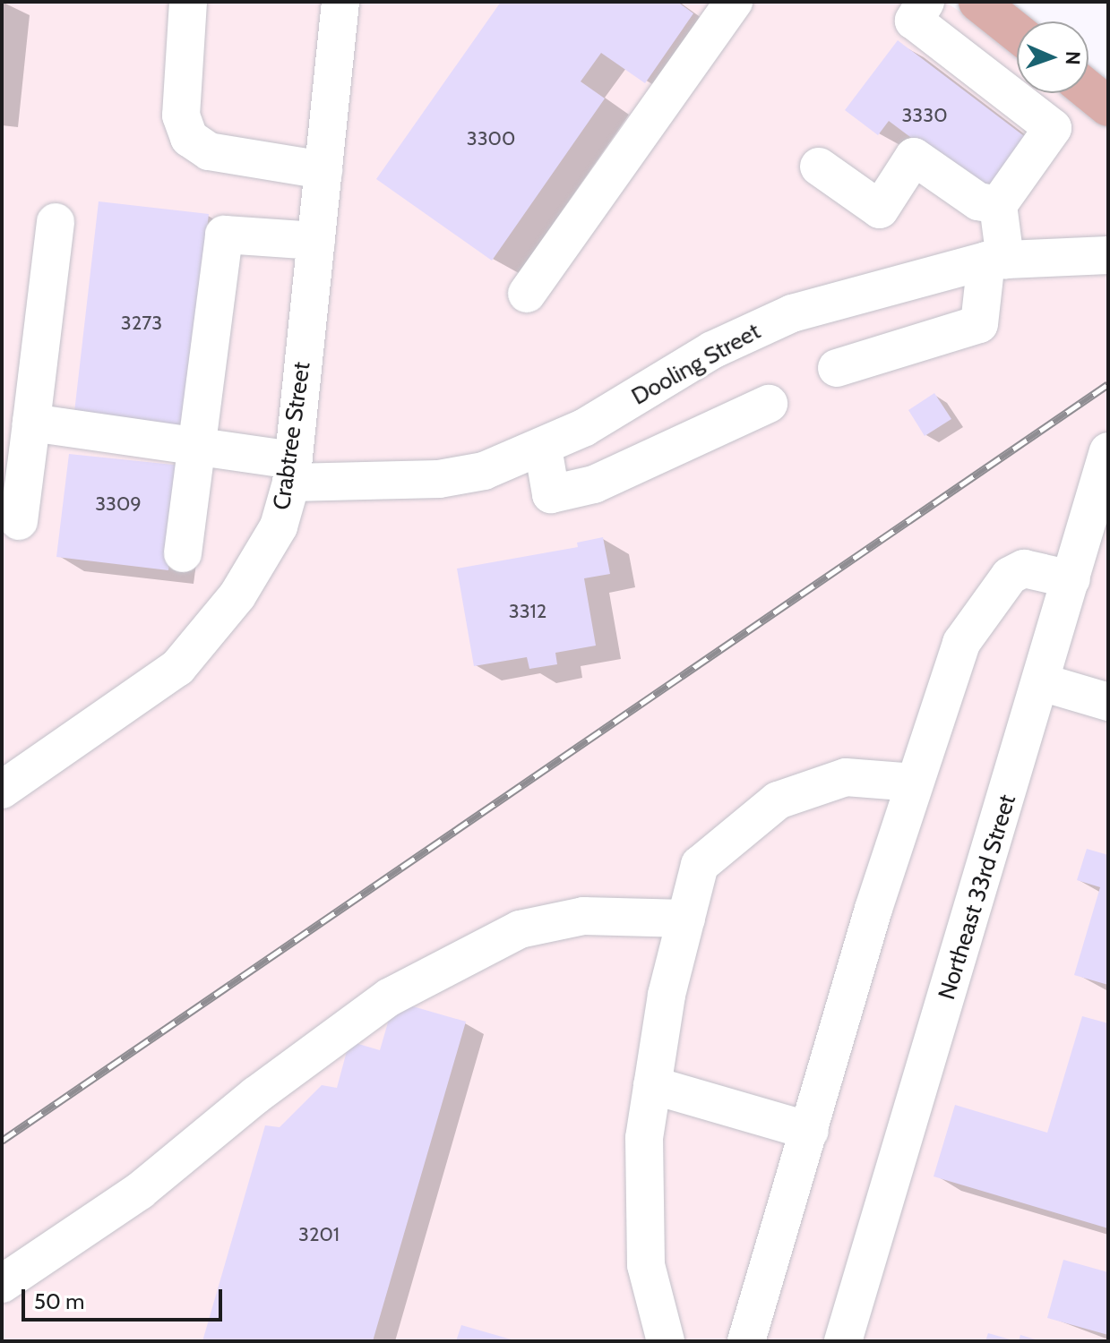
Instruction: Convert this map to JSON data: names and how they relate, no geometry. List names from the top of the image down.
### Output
{
  "streets": {
    "street": ["Dooling Street", "Crabtree Street", "Northeast 33rd Street"]
  },
  "crossings": [
    ["Dooling Street", "Crabtree Street"]
  ],
  "house_numbers": [
    "3330",
    "3300",
    "3273",
    "3309",
    "3312",
    "3201"
  ],
  "scale_bar": "50 m",
  "north": "right"
}
